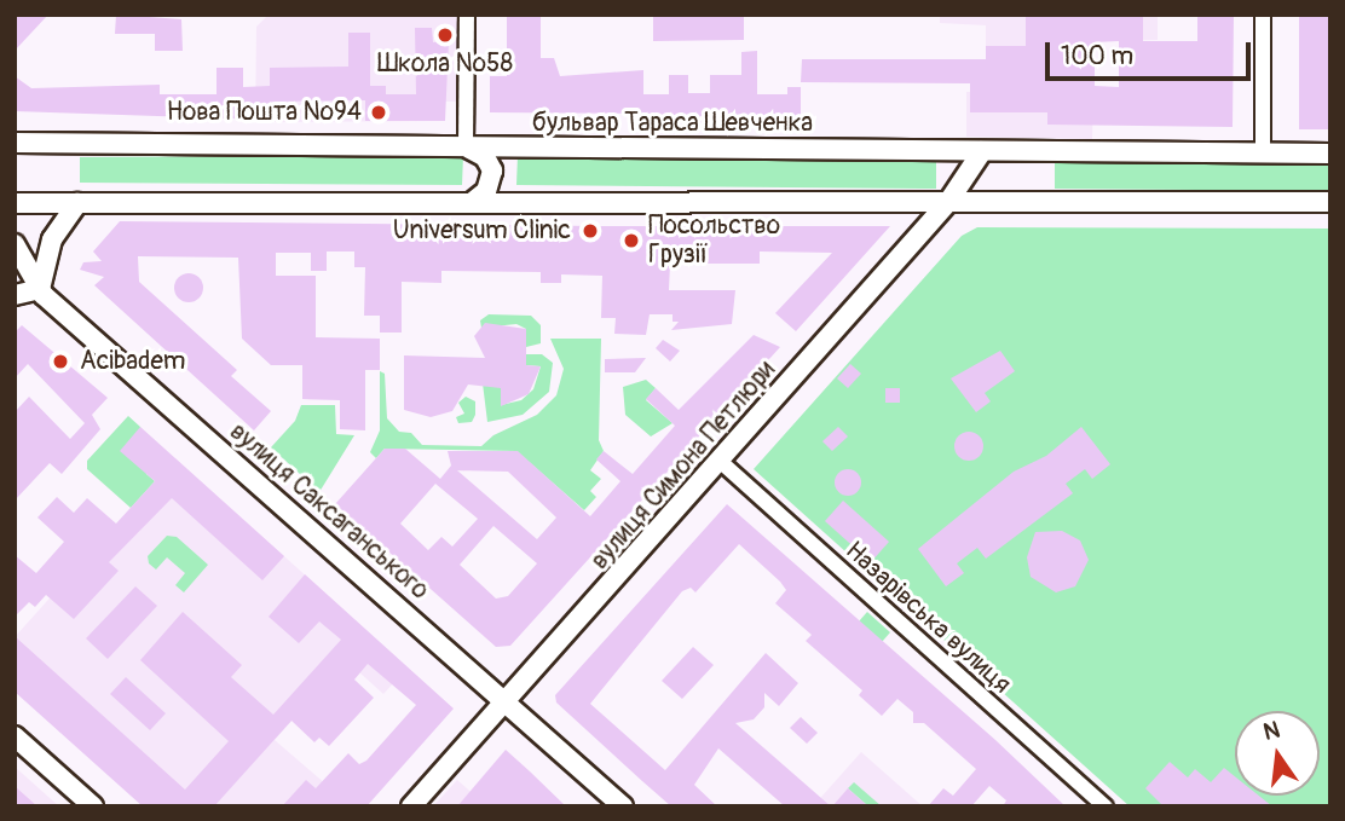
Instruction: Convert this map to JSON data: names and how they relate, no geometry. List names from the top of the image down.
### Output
{
  "streets": {
    "main road": ["бульвар Тараса Шевченка", "вулиця Симона Петлюри", "вулиця Саксаганського"],
    "street": ["Назарівська вулиця"]
  },
  "crossings": [
    ["бульвар Тараса Шевченка", "вулиця Симона Петлюри"],
    ["вулиця Симона Петлюри", "вулиця Саксаганського"],
    ["вулиця Симона Петлюри", "Назарівська вулиця"]
  ],
  "places": [
    "Школа №58",
    "Нова Пошта №94",
    "Universum Clinic",
    "Посольство Грузії",
    "Acibadem"
  ],
  "scale_bar": "100 m",
  "north": "top"
}
